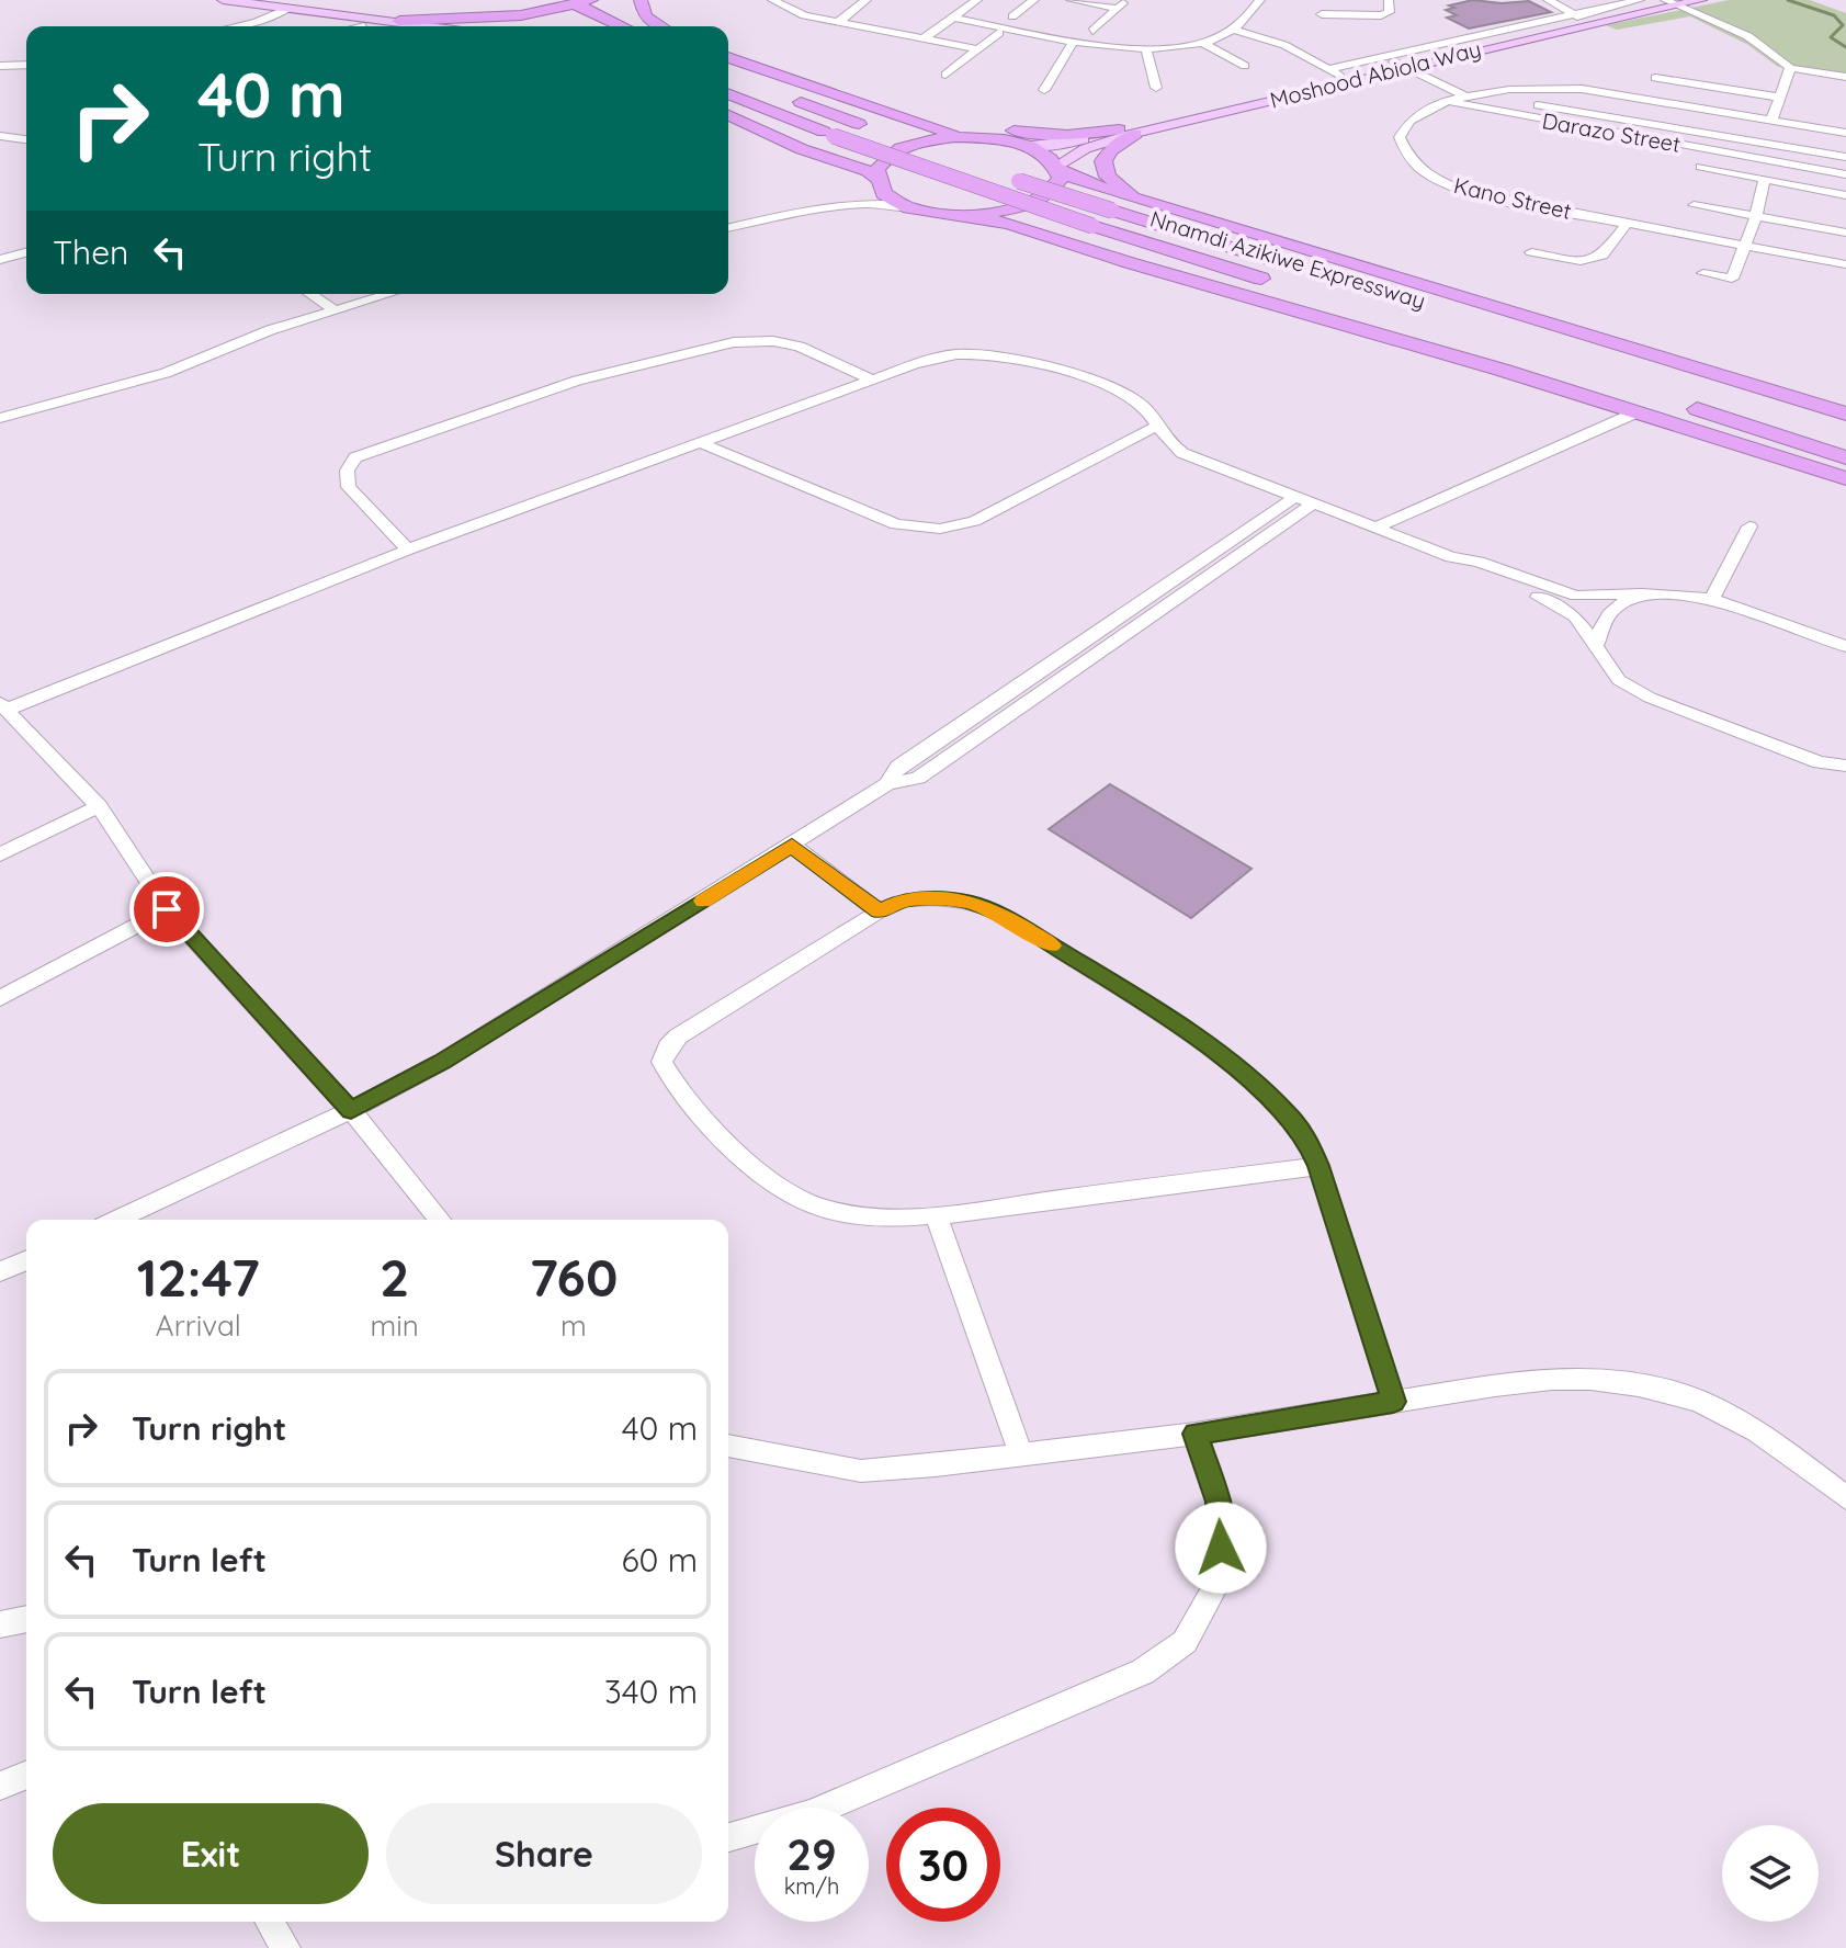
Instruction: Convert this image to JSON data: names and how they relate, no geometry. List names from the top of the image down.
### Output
{
  "streets": {
    "highway": ["Nnamdi Azikiwe Expressway"],
    "main road": ["Moshood Abiola Way"],
    "street": ["Darazo Street", "Kano Street"]
  },
  "crossings": [
    ["Moshood Abiola Way", "Nnamdi Azikiwe Expressway"],
    ["Darazo Street", "Kano Street"]
  ],
  "page": {
    "turn": ["40 m", "Turn right"],
    "then": "Then",
    "eta": [
      "12:47",
      "Arrival",
      "2",
      "min",
      "760",
      "m"
    ],
    "list": [
      {
        "name": "Turn right",
        "value": "40 m"
      },
      {
        "name": "Turn left",
        "value": "60 m"
      },
      {
        "name": "Turn left",
        "value": "340 m"
      }
    ],
    "buttons": ["Exit", "Share"],
    "speed": "29 km/h",
    "limit": "30"
  }
}
